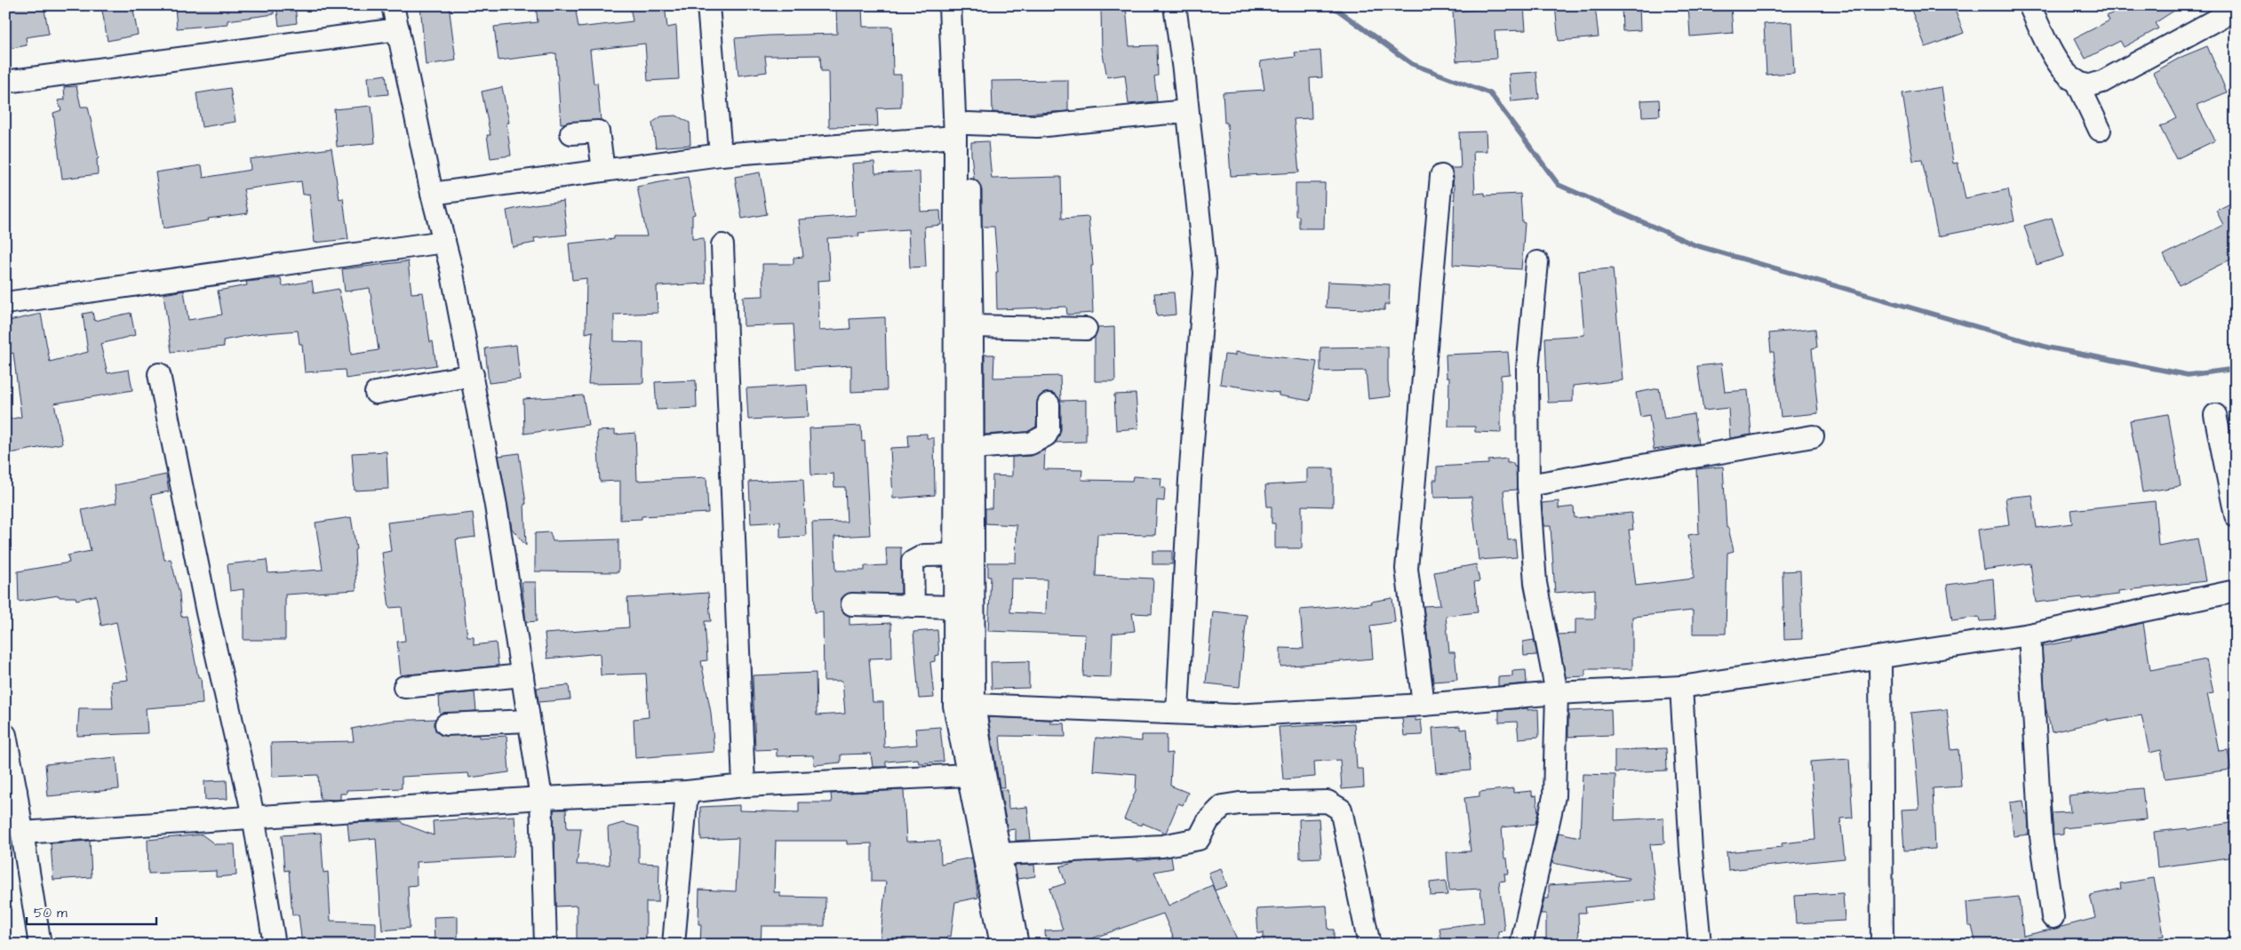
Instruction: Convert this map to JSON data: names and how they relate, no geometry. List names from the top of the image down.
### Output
{
  "scale_bar": "50 m"
}
